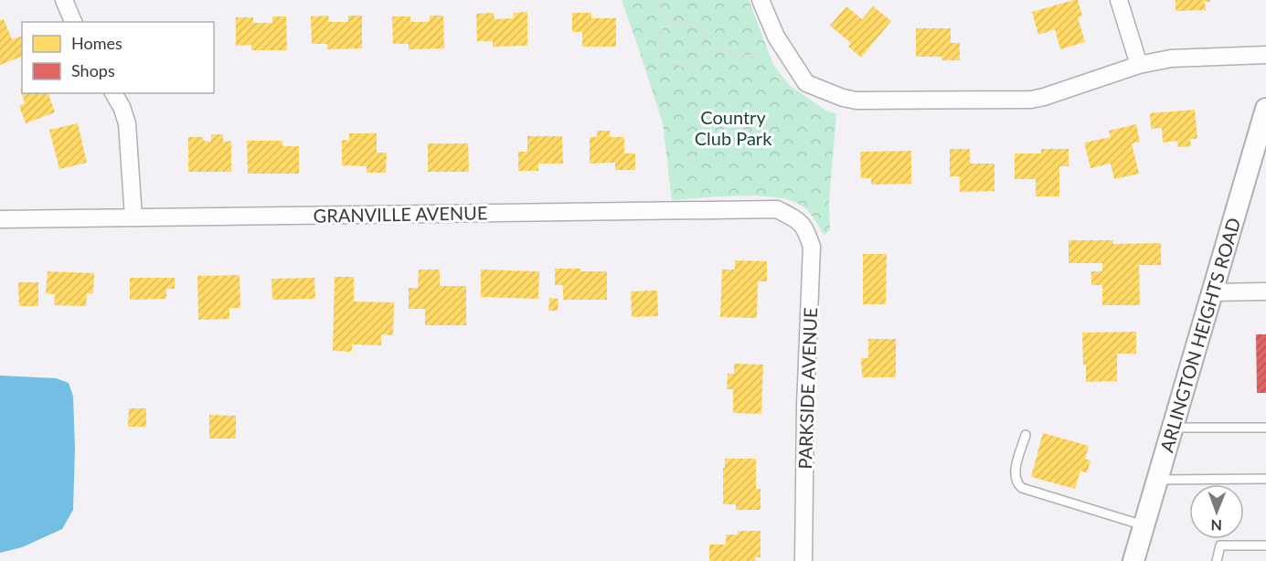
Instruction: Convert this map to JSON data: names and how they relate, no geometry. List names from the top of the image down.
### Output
{
  "streets": {
    "street": ["GRANVILLE AVENUE", "ARLINGTON HEIGHTS ROAD", "PARKSIDE AVENUE"]
  },
  "crossings": [
    ["GRANVILLE AVENUE", "PARKSIDE AVENUE"]
  ],
  "parks": ["Country Club Park"],
  "legend": ["Homes", "Shops"],
  "north": "bottom"
}
